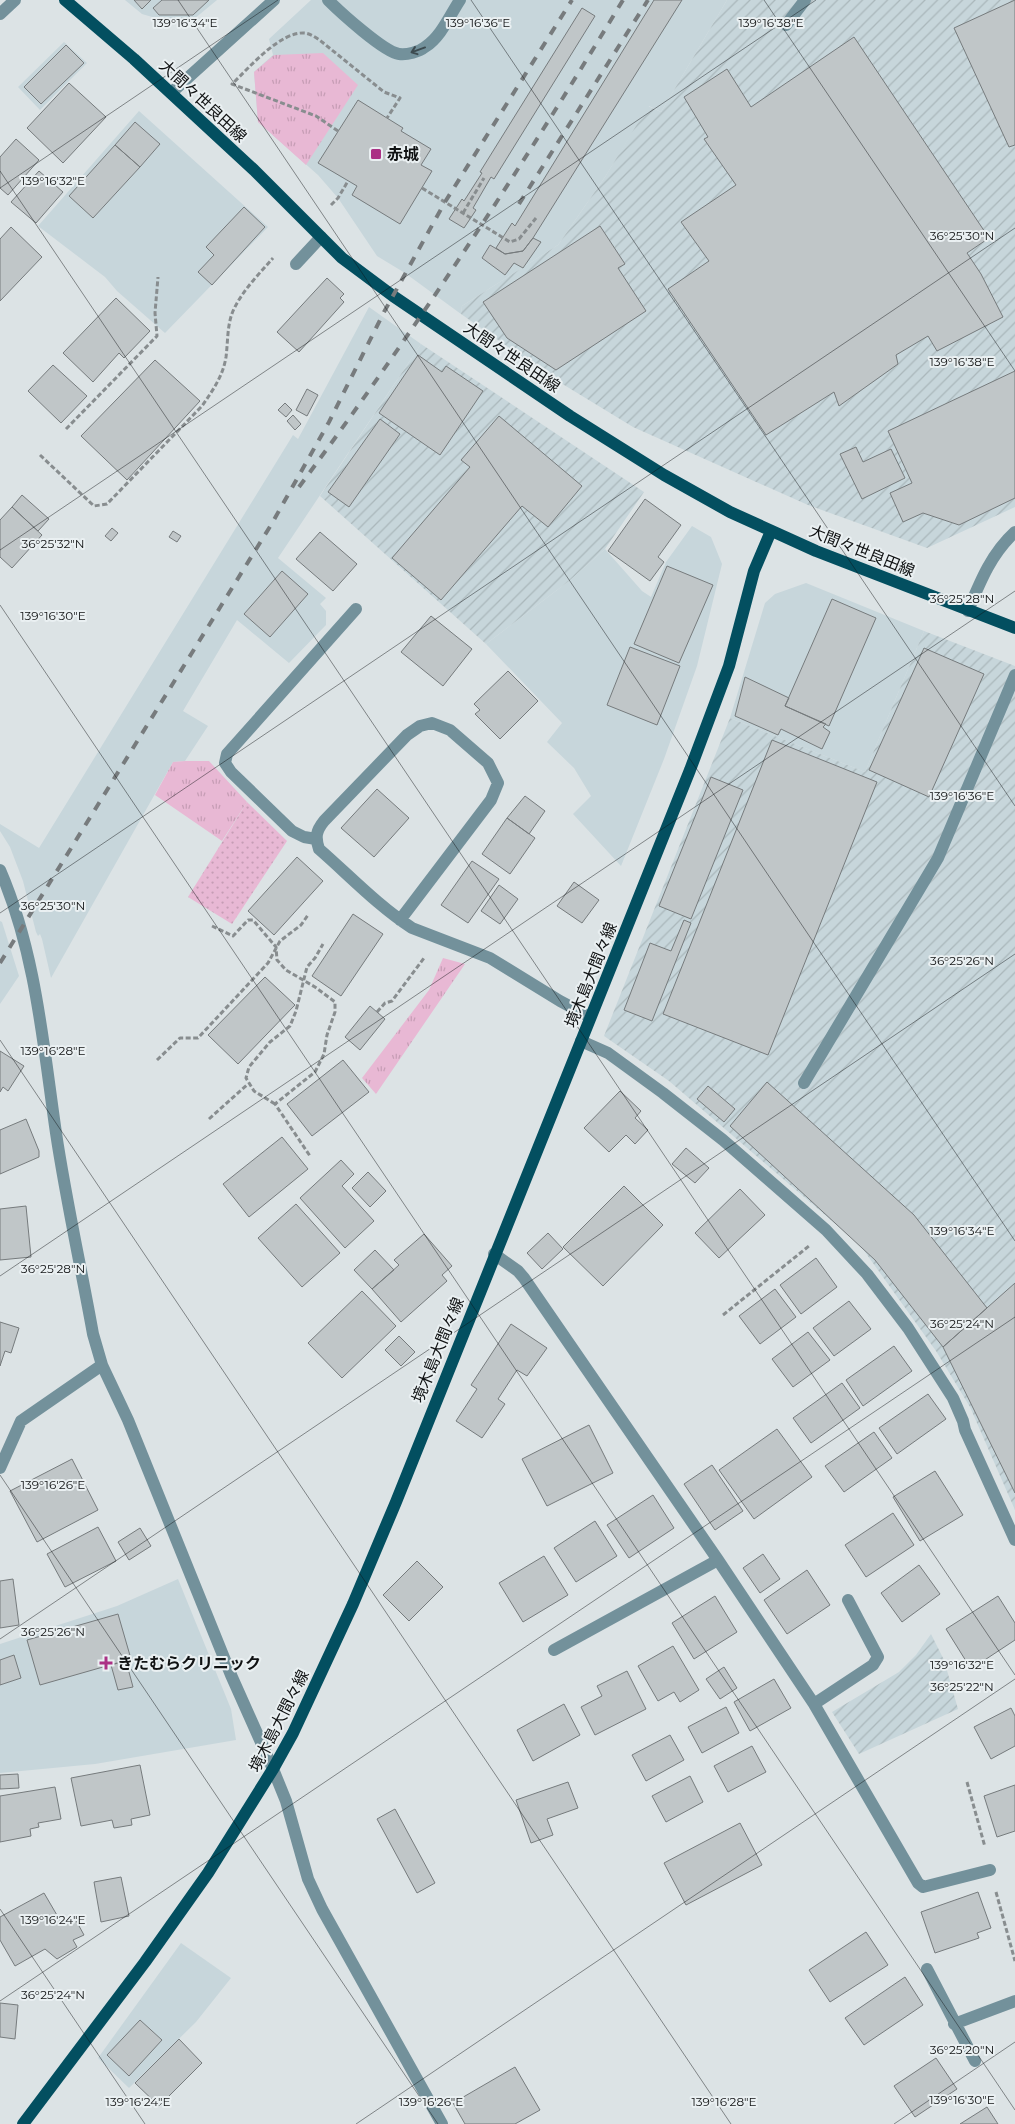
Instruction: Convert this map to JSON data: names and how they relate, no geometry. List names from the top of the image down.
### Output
{
  "streets": {
    "main road": ["大間々世良田線", "境木島大間々線"]
  },
  "crossings": [
    ["大間々世良田線", "境木島大間々線"]
  ],
  "places": {
    "transit": ["赤城"],
    "health": ["きたむらクリニック"]
  },
  "coordinates": [
    "139°16'34\"E",
    "139°16'36\"E",
    "139°16'38\"E",
    "139°16'32\"E",
    "36°25'30\"N",
    "36°25'32\"N",
    "36°25'28\"N",
    "139°16'30\"E",
    "36°25'26\"N",
    "139°16'28\"E",
    "36°25'24\"N",
    "139°16'26\"E",
    "36°25'22\"N",
    "139°16'24\"E",
    "36°25'20\"N"
  ]
}
